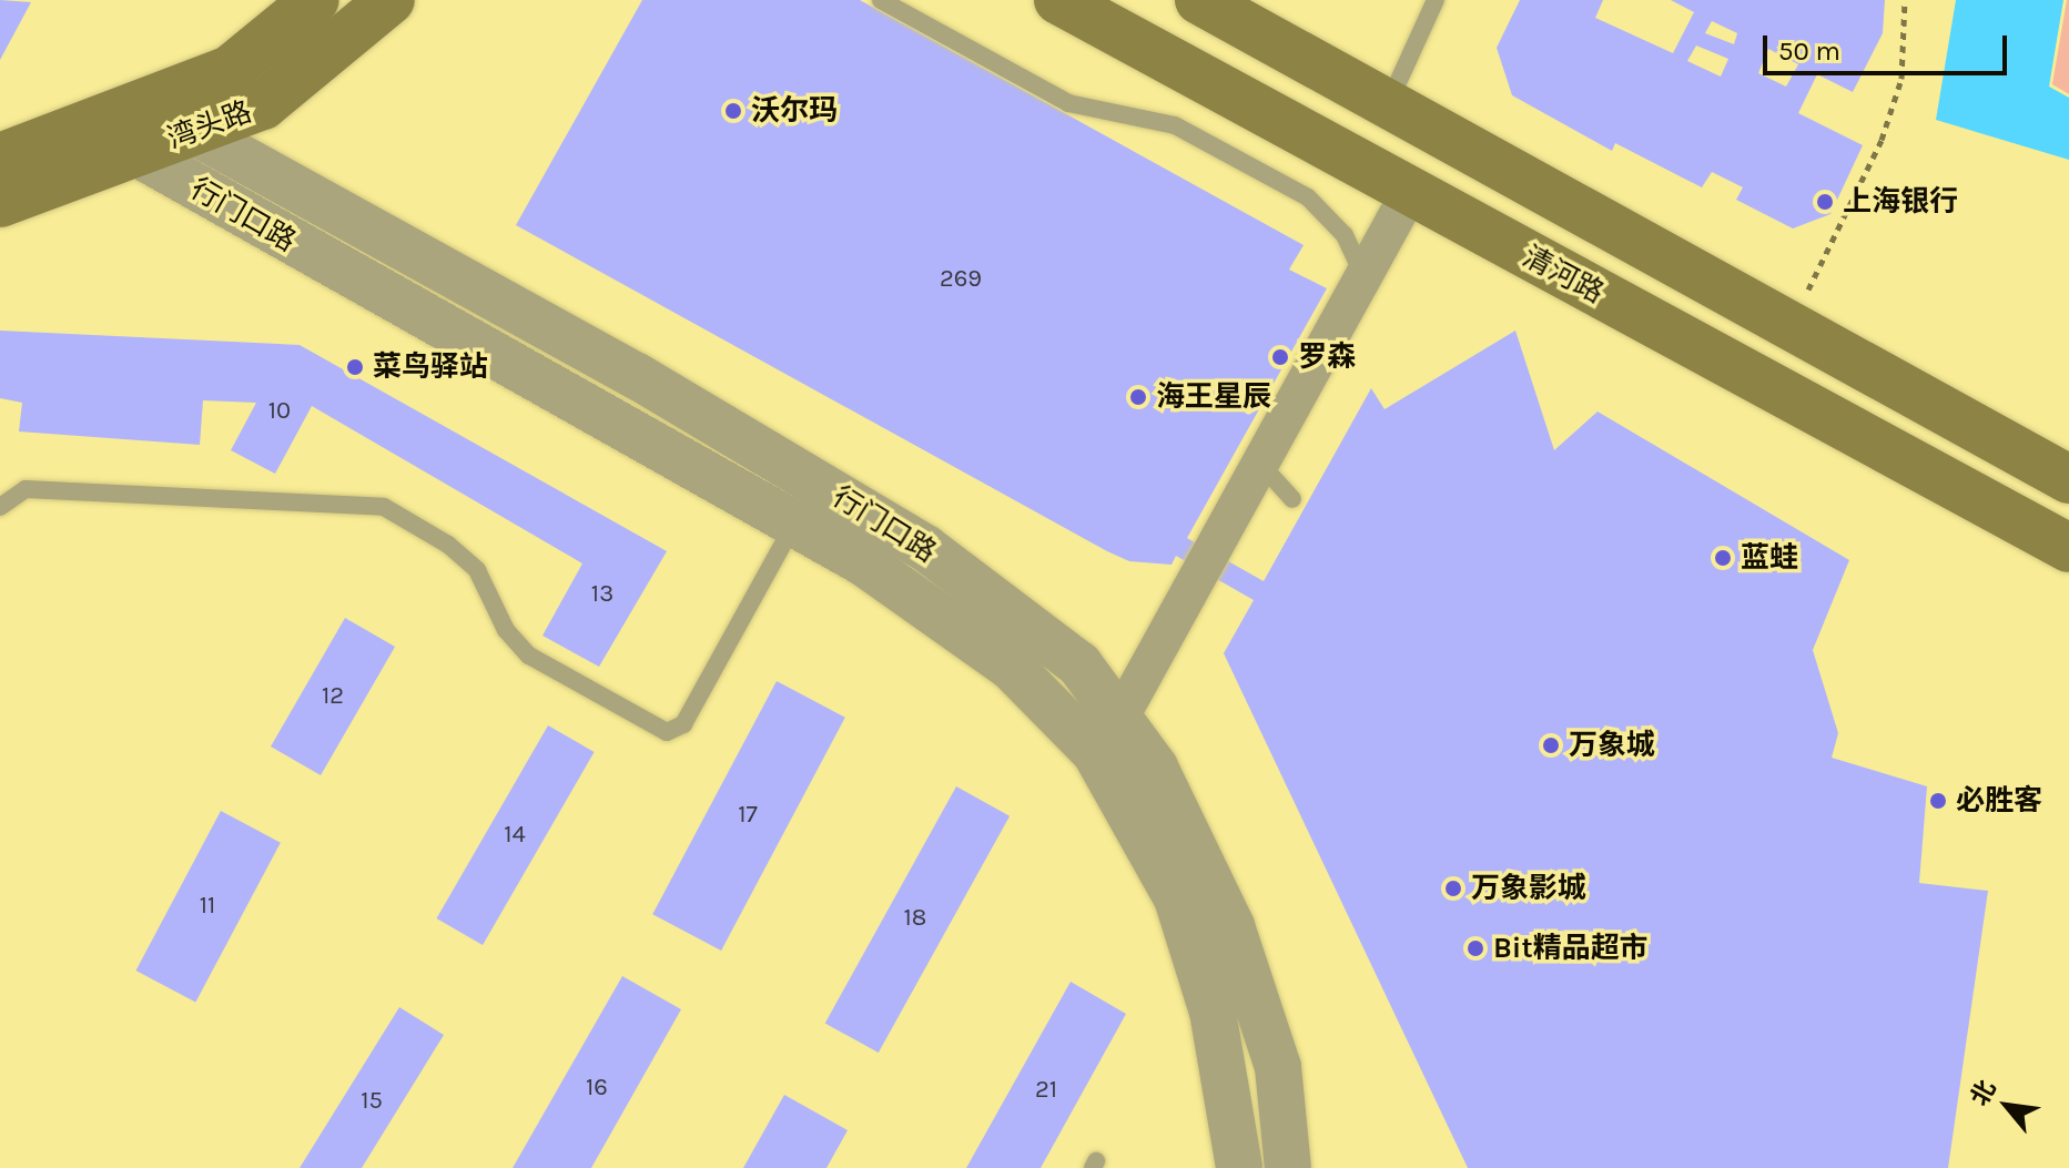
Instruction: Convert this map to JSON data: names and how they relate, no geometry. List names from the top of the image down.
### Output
{
  "streets": {
    "main road": ["湾头路", "清河路"],
    "street": ["行门口路"]
  },
  "crossings": [
    ["湾头路", "行门口路"]
  ],
  "places": [
    "沃尔玛",
    "上海银行",
    "罗森",
    "菜鸟驿站",
    "海王星辰",
    "蓝蛙",
    "万象城",
    "必胜客",
    "万象影城",
    "Bit精品超市"
  ],
  "house_numbers": [
    "269",
    "10",
    "13",
    "12",
    "17",
    "14",
    "11",
    "18",
    "16",
    "21",
    "15"
  ],
  "scale_bar": "50 m",
  "north": "top left"
}
